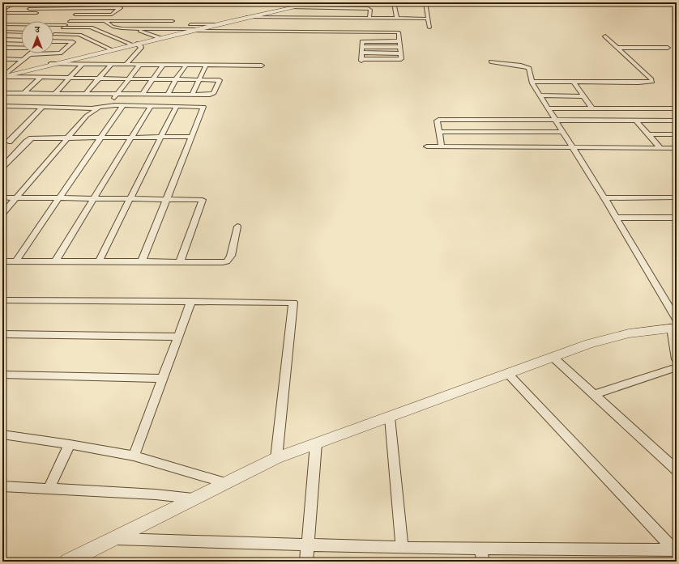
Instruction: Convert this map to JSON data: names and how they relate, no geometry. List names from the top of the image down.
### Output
{
  "north": "top"
}
